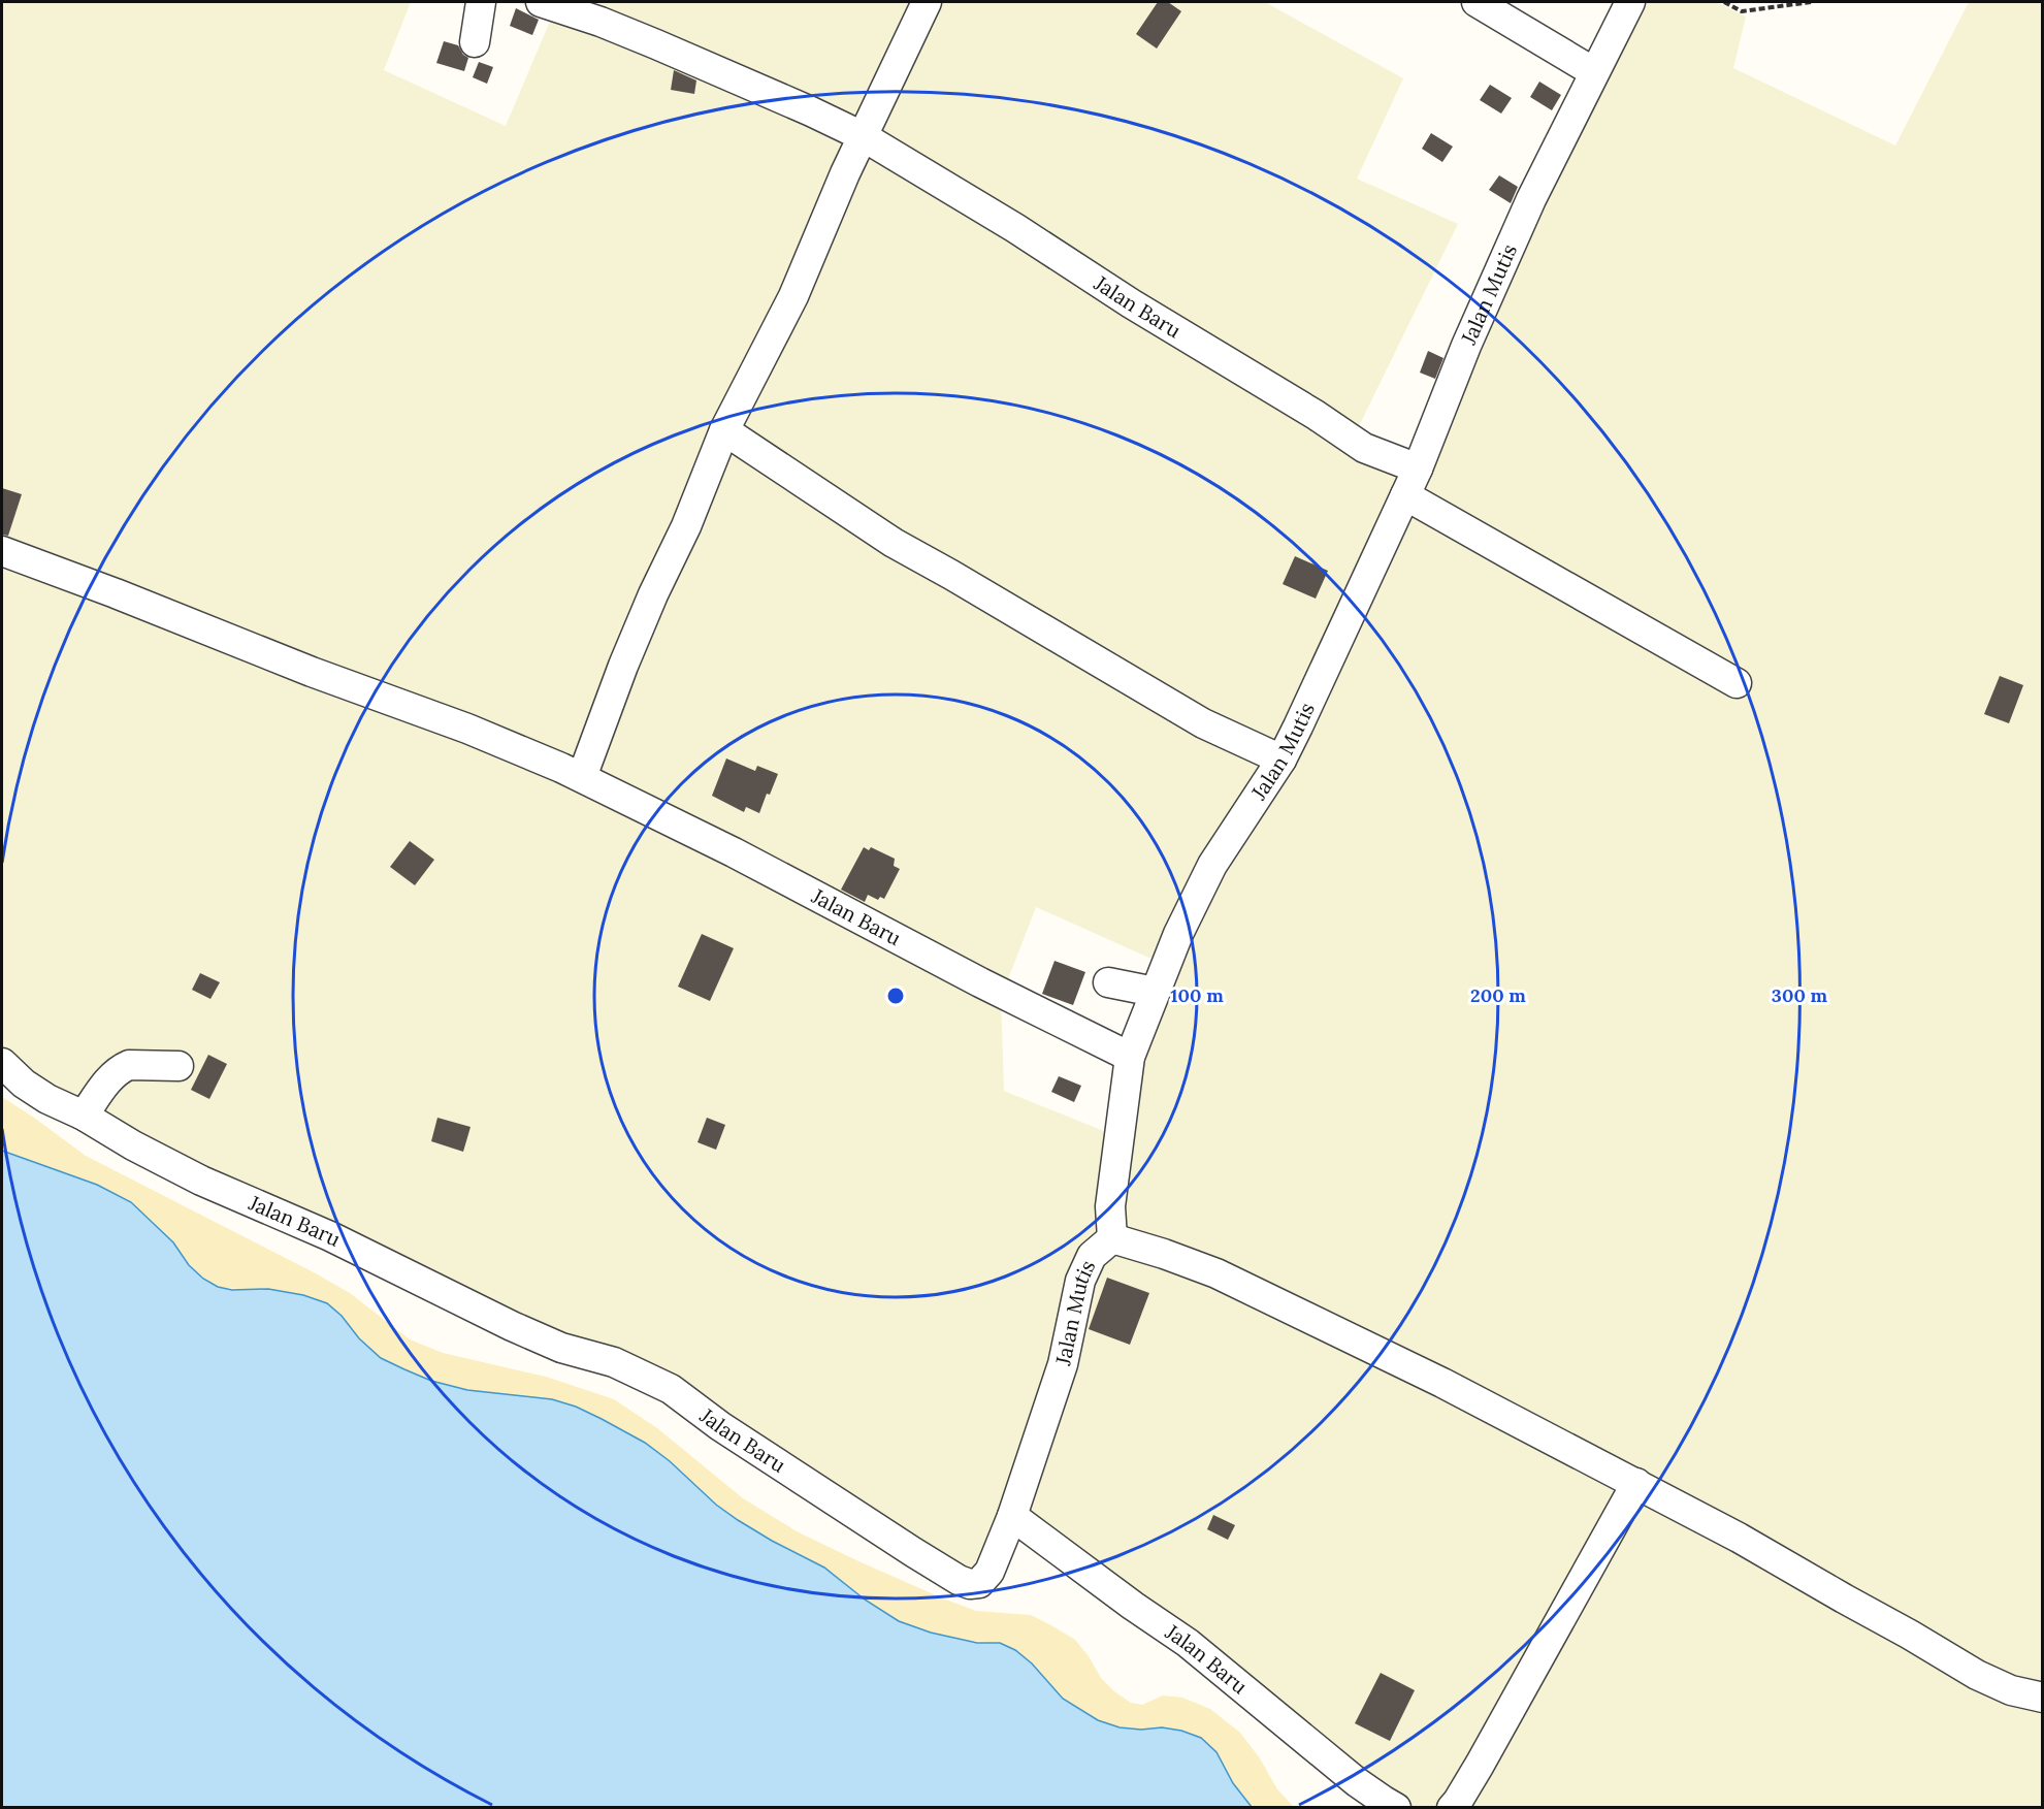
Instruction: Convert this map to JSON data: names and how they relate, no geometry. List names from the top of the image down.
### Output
{
  "streets": {
    "street": ["Jalan Mutis", "Jalan Baru"]
  },
  "crossings": [
    ["Jalan Mutis", "Jalan Baru"]
  ],
  "rings": ["100 m", "200 m", "300 m"]
}
